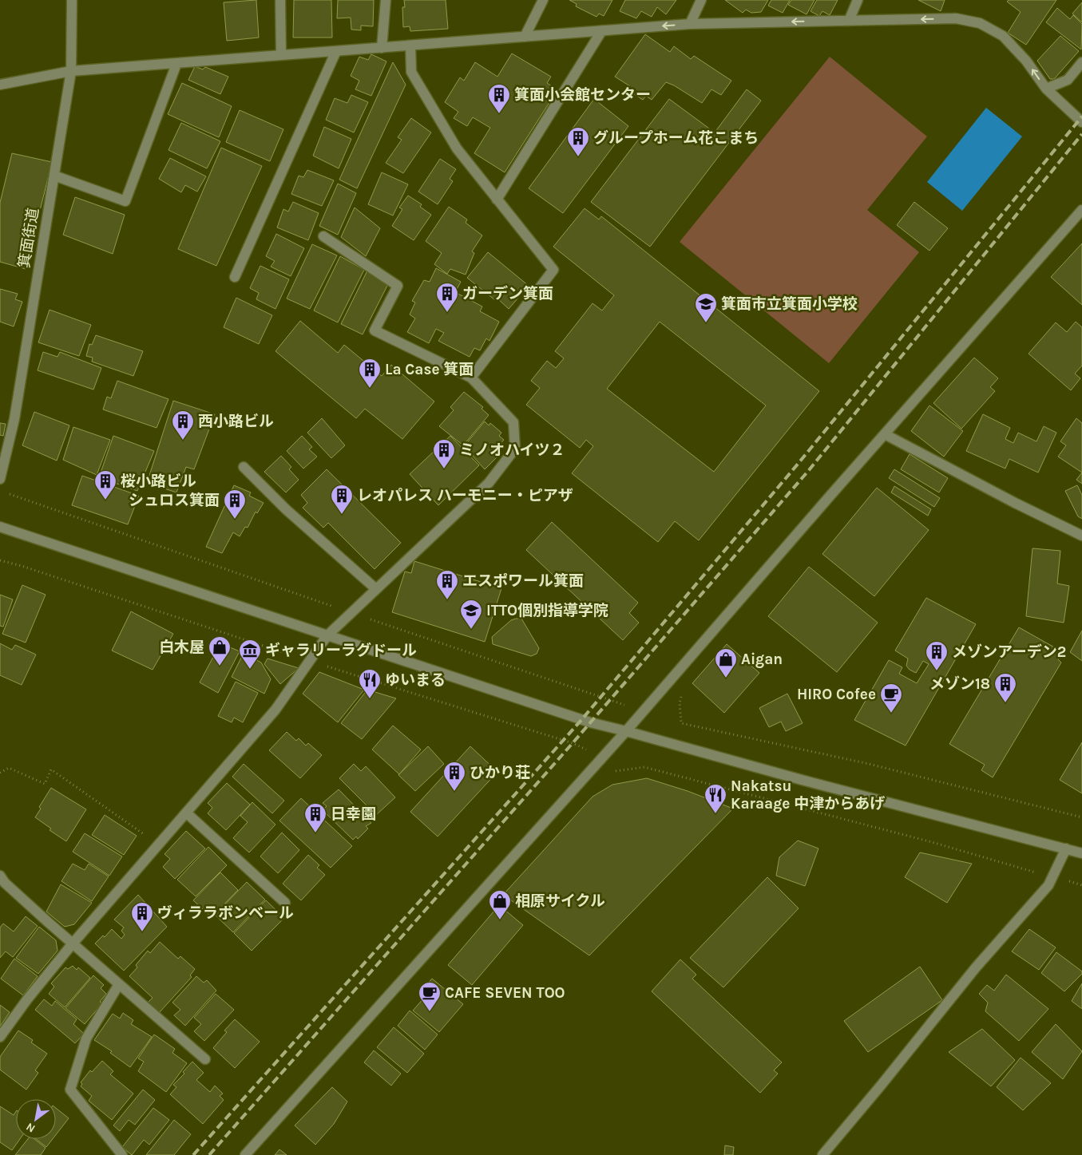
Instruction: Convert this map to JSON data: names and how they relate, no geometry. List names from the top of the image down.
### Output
{
  "streets": {
    "street": ["箕面街道"]
  },
  "places": {
    "building": [
      "箕面小会館センター",
      "グループホーム花こまち",
      "ガーデン箕面",
      "La Case 箕面",
      "西小路ビル",
      "ミノオハイツ２",
      "桜小路ビル",
      "レオパレス ハーモニー・ピアザ",
      "シュロス箕面",
      "エスポワール箕面",
      "メゾンアーデン2",
      "メゾン18",
      "ひかり荘",
      "日幸園",
      "ヴィララボンベール"
    ],
    "school or university": ["箕面市立箕面小学校", "ITTO個別指導学院"],
    "shop": ["白木屋", "Aigan", "相原サイクル"],
    "museum": ["ギャラリーラグドール"],
    "restaurant": ["ゆいまる", "Nakatsu Karaage 中津からあげ"],
    "cafe": ["HIRO Cofee", "CAFE SEVEN TOO"]
  },
  "north": "bottom left"
}
